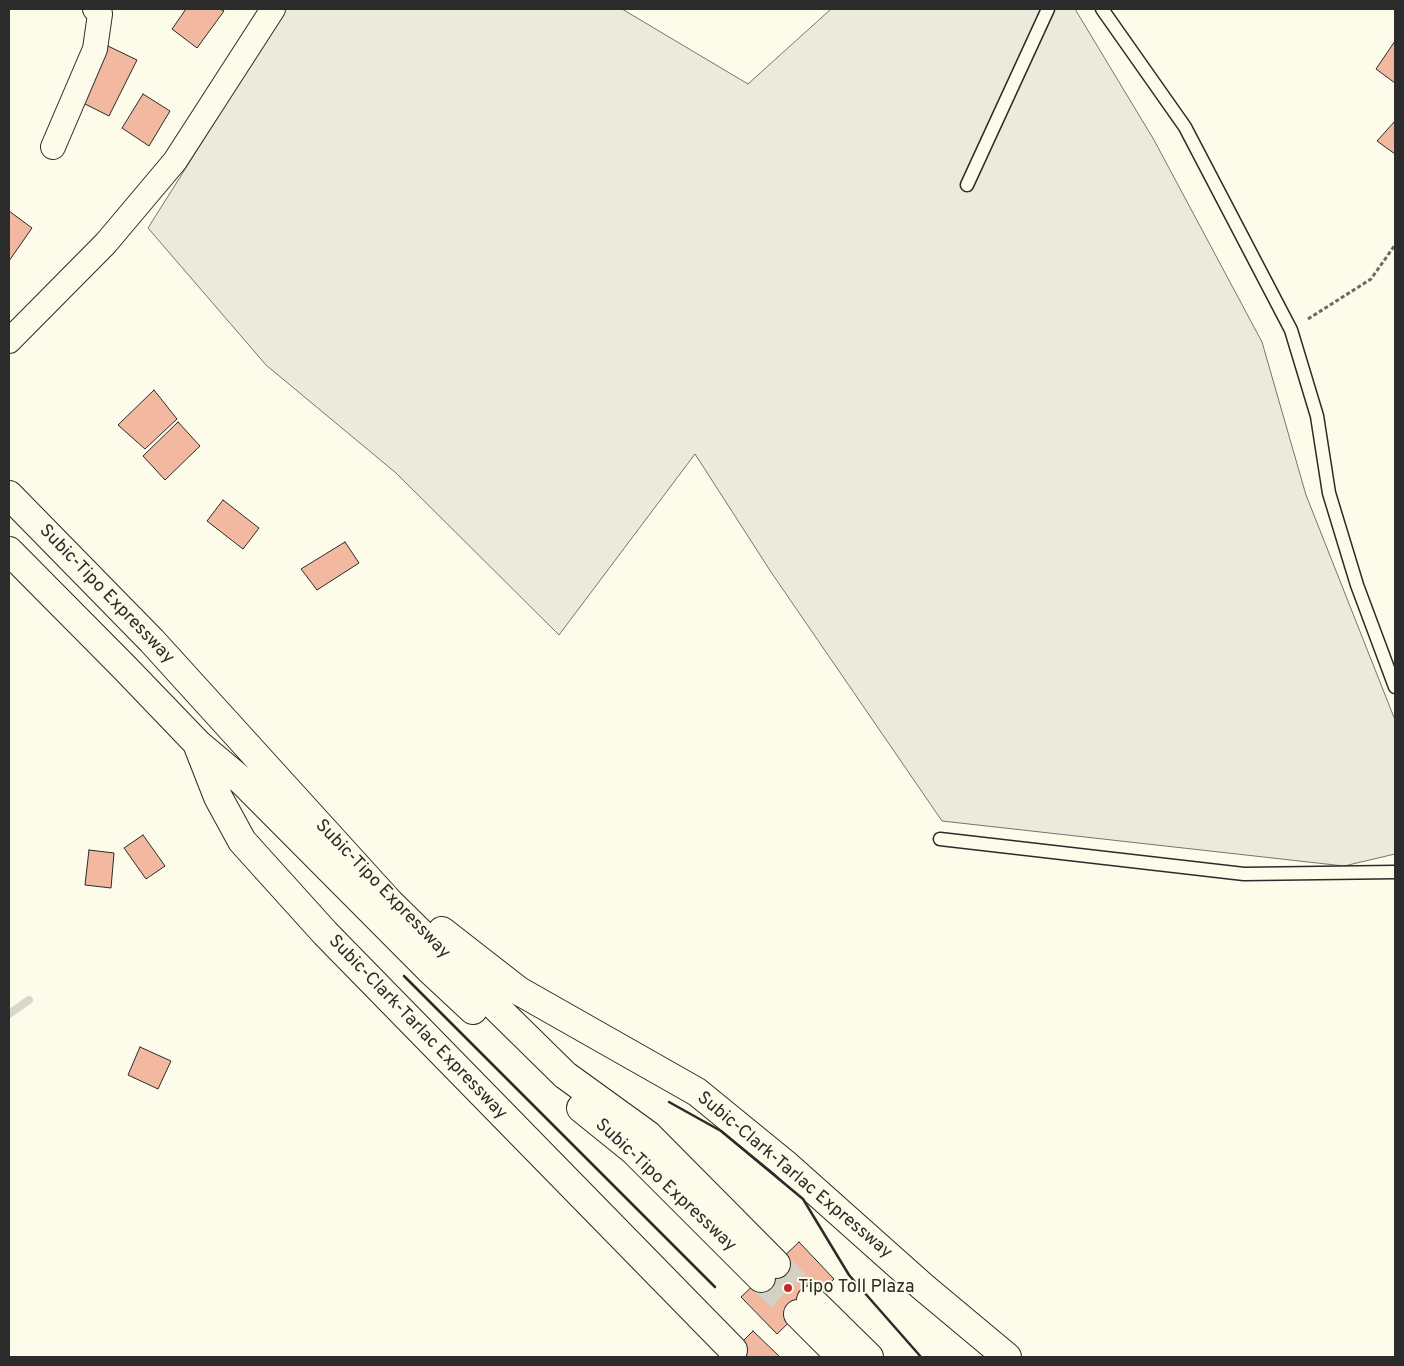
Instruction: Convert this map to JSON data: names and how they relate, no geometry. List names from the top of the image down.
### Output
{
  "streets": {
    "highway": ["Subic-Tipo Expressway", "Subic-Clark-Tarlac Expressway"]
  },
  "crossings": [
    ["Subic-Tipo Expressway", "Subic-Clark-Tarlac Expressway"]
  ],
  "places": ["Tipo Toll Plaza"]
}
